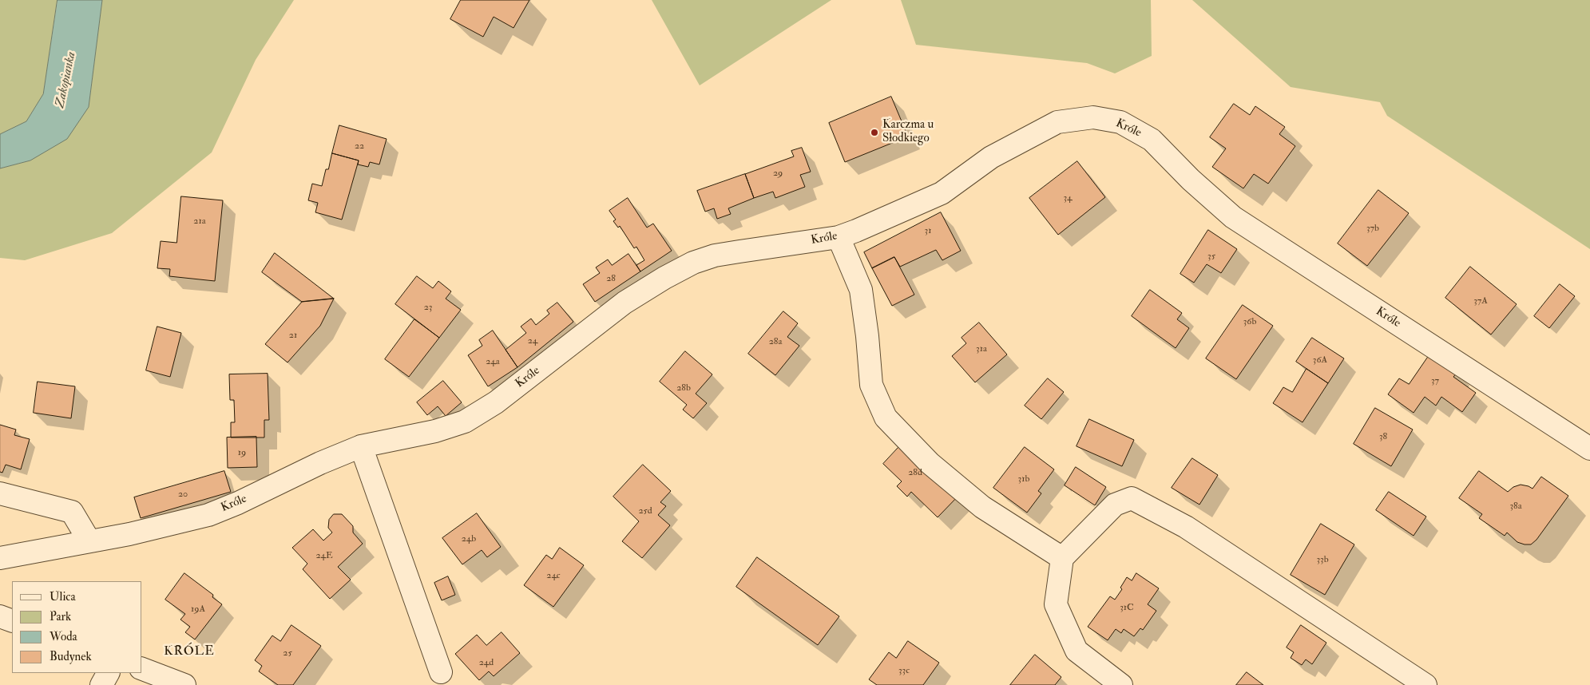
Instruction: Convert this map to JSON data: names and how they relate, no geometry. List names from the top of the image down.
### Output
{
  "streets": {
    "lane": ["Króle"]
  },
  "districts": ["KRÓLE"],
  "water": ["Zakopianka"],
  "places": ["Karczma u Słodkiego"],
  "house_numbers": [
    "22",
    "29",
    "34",
    "21a",
    "37b",
    "31",
    "35",
    "28",
    "37A",
    "23",
    "36b",
    "21",
    "24",
    "28a",
    "31a",
    "36A",
    "24a",
    "37",
    "28b",
    "38",
    "19",
    "28d",
    "31b",
    "20",
    "38a",
    "25d",
    "24b",
    "24E",
    "33b",
    "24c",
    "31C",
    "19A",
    "25",
    "24d",
    "33c"
  ],
  "legend": [
    "Ulica",
    "Park",
    "Woda",
    "Budynek"
  ]
}
